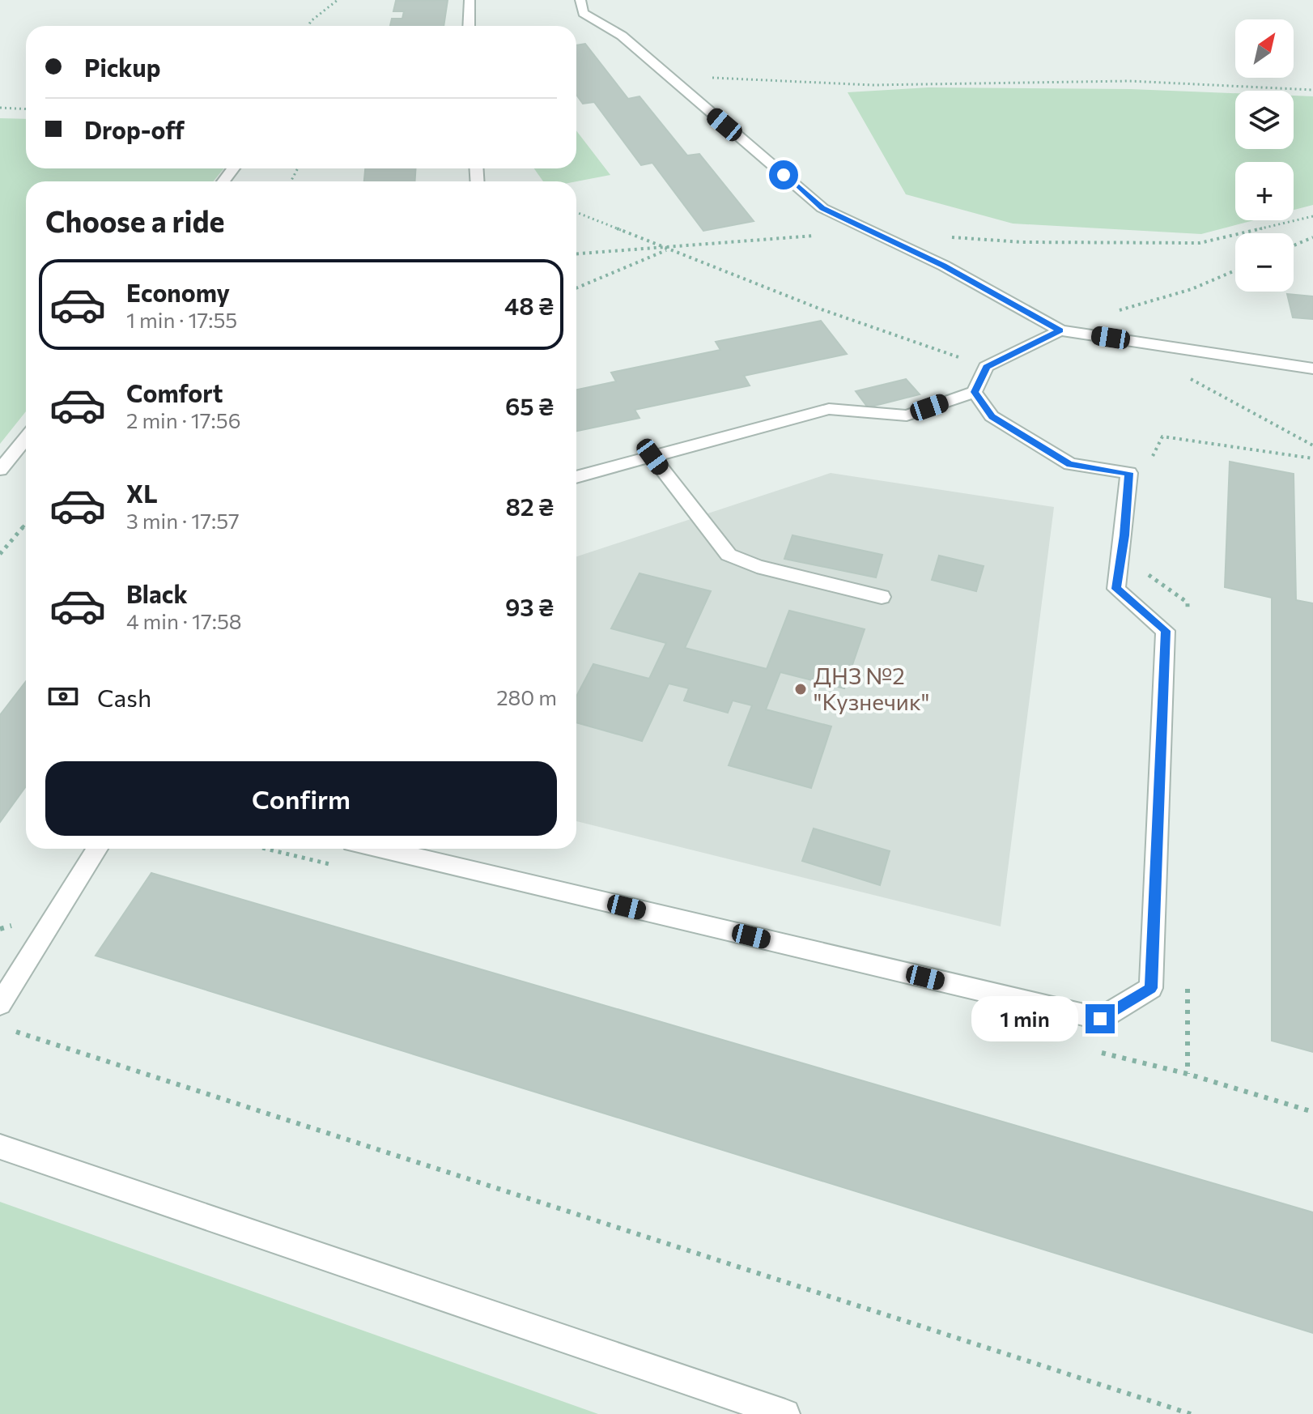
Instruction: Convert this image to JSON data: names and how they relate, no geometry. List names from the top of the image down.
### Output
{
  "places": ["ДНЗ №2 \"Кузнечик\""],
  "north": "top right",
  "page": {
    "map_buttons": ["+", "−"],
    "banner": ["Pickup", "Drop-off"],
    "heading": "Choose a ride",
    "list": [
      {
        "name": "Economy",
        "note": "1 min · 17:55",
        "value": "48 ₴"
      },
      {
        "name": "Comfort",
        "note": "2 min · 17:56",
        "value": "65 ₴"
      },
      {
        "name": "XL",
        "note": "3 min · 17:57",
        "value": "82 ₴"
      },
      {
        "name": "Black",
        "note": "4 min · 17:58",
        "value": "93 ₴"
      }
    ],
    "pay": ["Cash", "280 m"],
    "buttons": "Confirm",
    "bubble": "1 min"
  }
}
